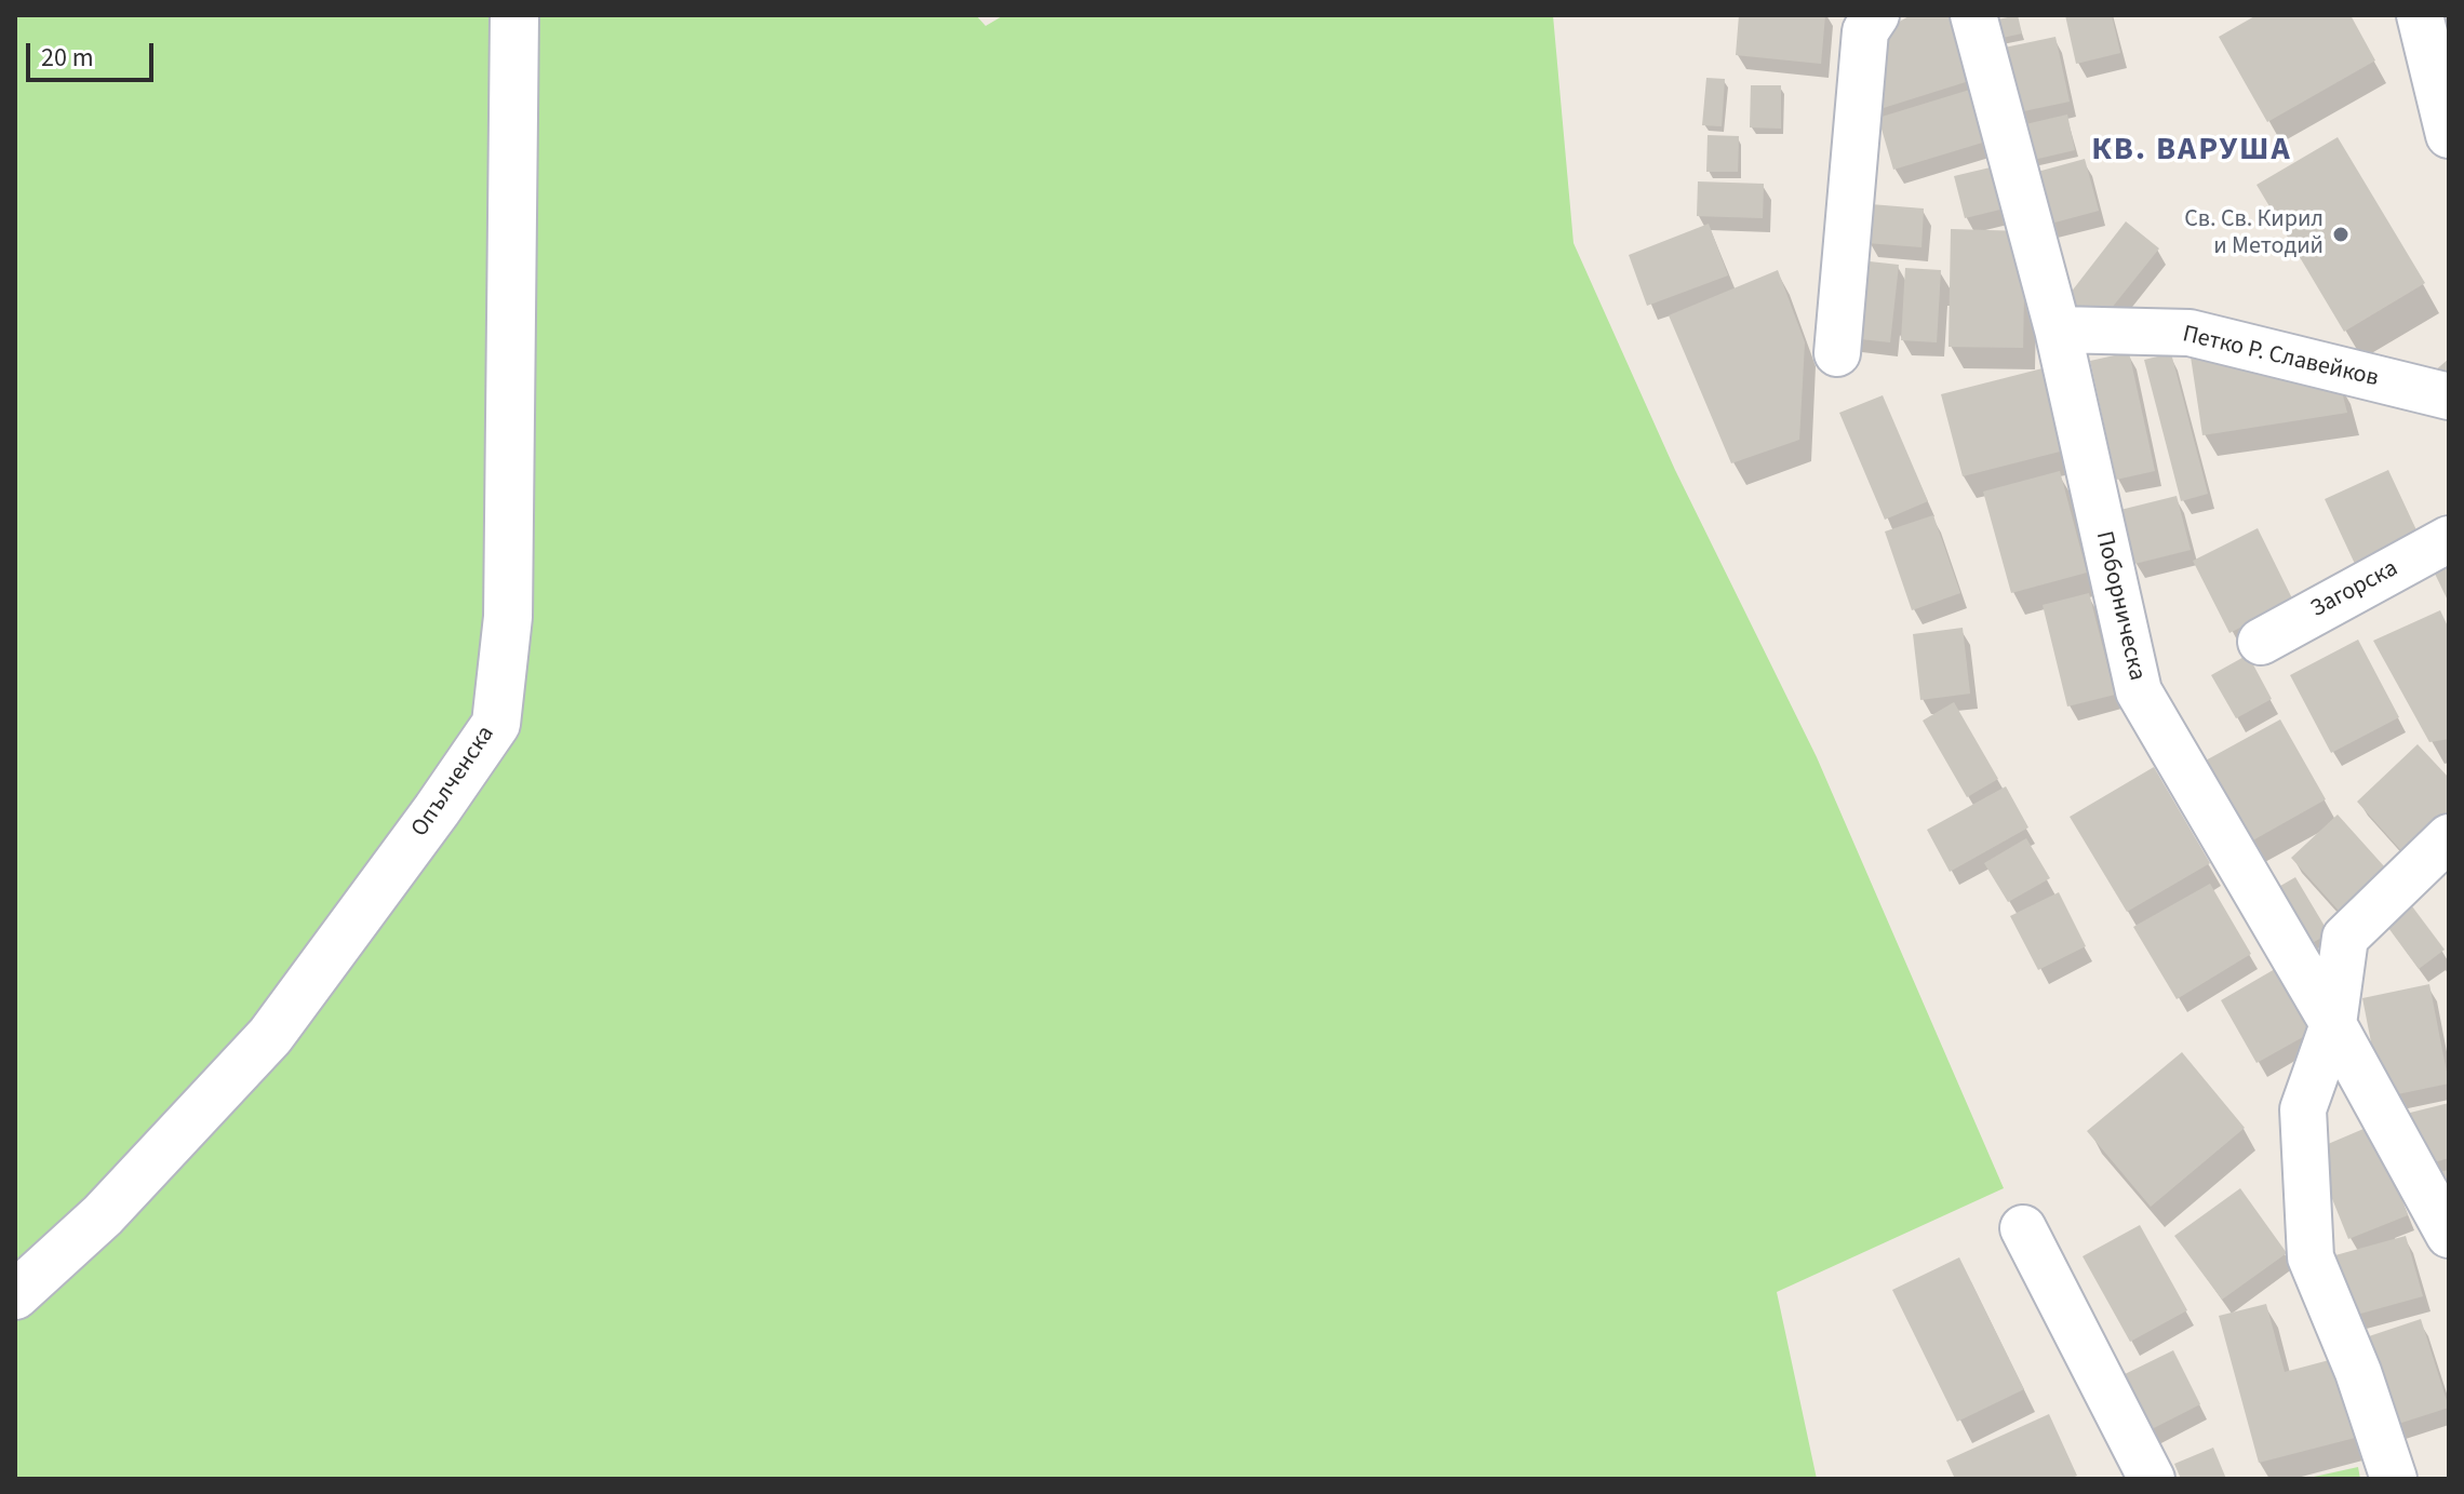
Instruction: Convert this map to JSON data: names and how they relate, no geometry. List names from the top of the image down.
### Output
{
  "streets": {
    "street": [
      "Петко Р. Славейков",
      "Загорска",
      "Поборническа",
      "Опълченска"
    ]
  },
  "crossings": [
    ["Петко Р. Славейков", "Поборническа"]
  ],
  "districts": ["КВ. ВАРУША"],
  "places": ["Св. Св. Кирил и Методий"],
  "scale_bar": "20 m"
}
